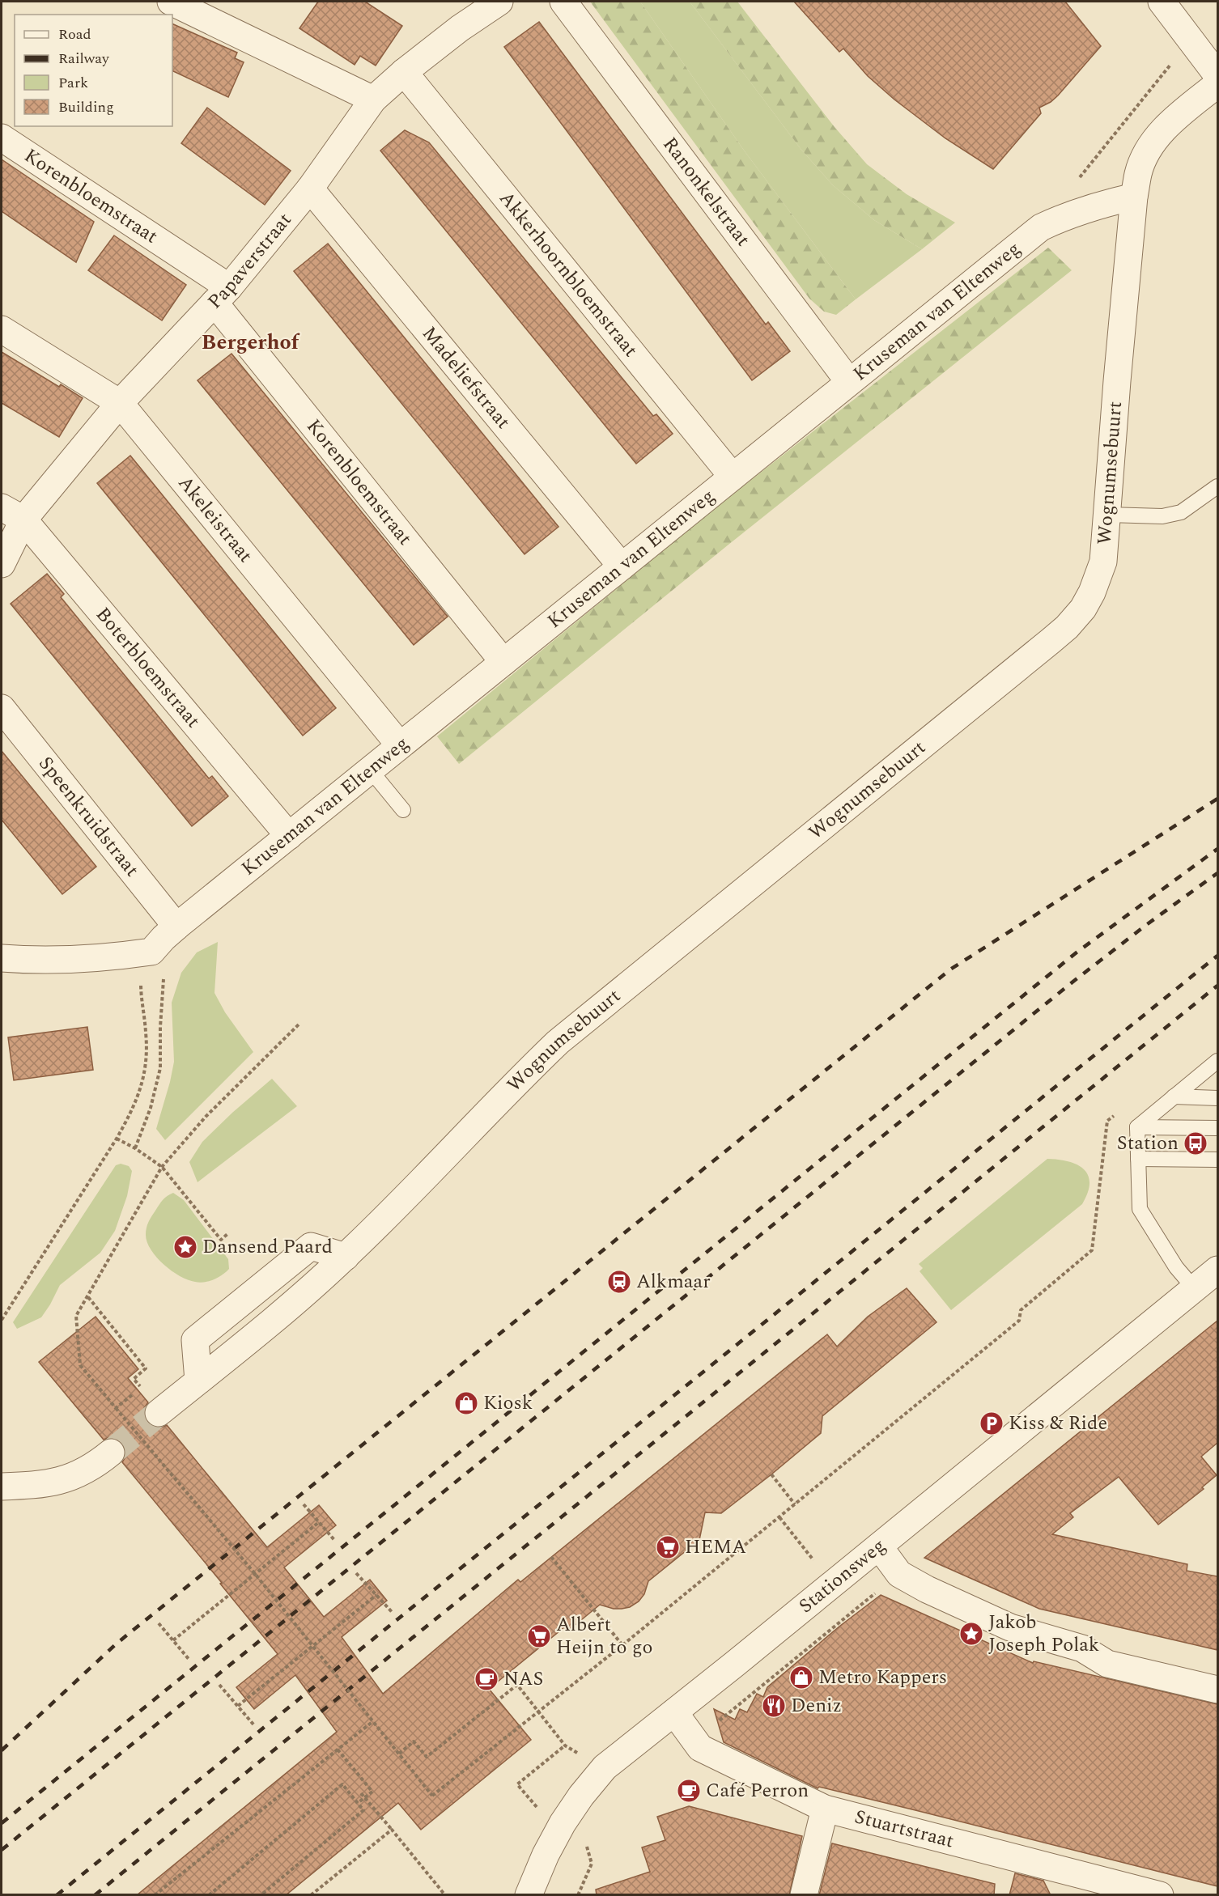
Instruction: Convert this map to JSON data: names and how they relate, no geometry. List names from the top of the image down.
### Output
{
  "streets": {
    "street": [
      "Ranonkelstraat",
      "Korenbloemstraat",
      "Papaverstraat",
      "Akkerhoornbloemstraat",
      "Kruseman van Eltenweg",
      "Madeliefstraat",
      "Wognumsebuurt",
      "Akeleistraat",
      "Boterbloemstraat",
      "Speenkruidstraat",
      "Stationsweg",
      "Stuartstraat"
    ]
  },
  "crossings": [
    ["Ranonkelstraat", "Kruseman van Eltenweg"],
    ["Korenbloemstraat", "Papaverstraat"],
    ["Korenbloemstraat", "Kruseman van Eltenweg"],
    ["Papaverstraat", "Akkerhoornbloemstraat"],
    ["Papaverstraat", "Madeliefstraat"],
    ["Papaverstraat", "Akeleistraat"],
    ["Papaverstraat", "Boterbloemstraat"],
    ["Akkerhoornbloemstraat", "Kruseman van Eltenweg"],
    ["Kruseman van Eltenweg", "Madeliefstraat"],
    ["Kruseman van Eltenweg", "Wognumsebuurt"],
    ["Kruseman van Eltenweg", "Akeleistraat"],
    ["Kruseman van Eltenweg", "Boterbloemstraat"],
    ["Kruseman van Eltenweg", "Speenkruidstraat"],
    ["Stationsweg", "Stuartstraat"]
  ],
  "districts": ["Bergerhof"],
  "places": {
    "bus stop": ["Station"],
    "place": ["Dansend Paard", "Jakob Joseph Polak"],
    "station": ["Alkmaar"],
    "shop": ["Kiosk", "Metro Kappers"],
    "parking": ["Kiss & Ride"],
    "supermarket": ["HEMA", "Albert Heijn to go"],
    "cafe": ["NAS", "Café Perron"],
    "restaurant": ["Deniz"]
  },
  "legend": [
    "Road",
    "Railway",
    "Park",
    "Building"
  ]
}
